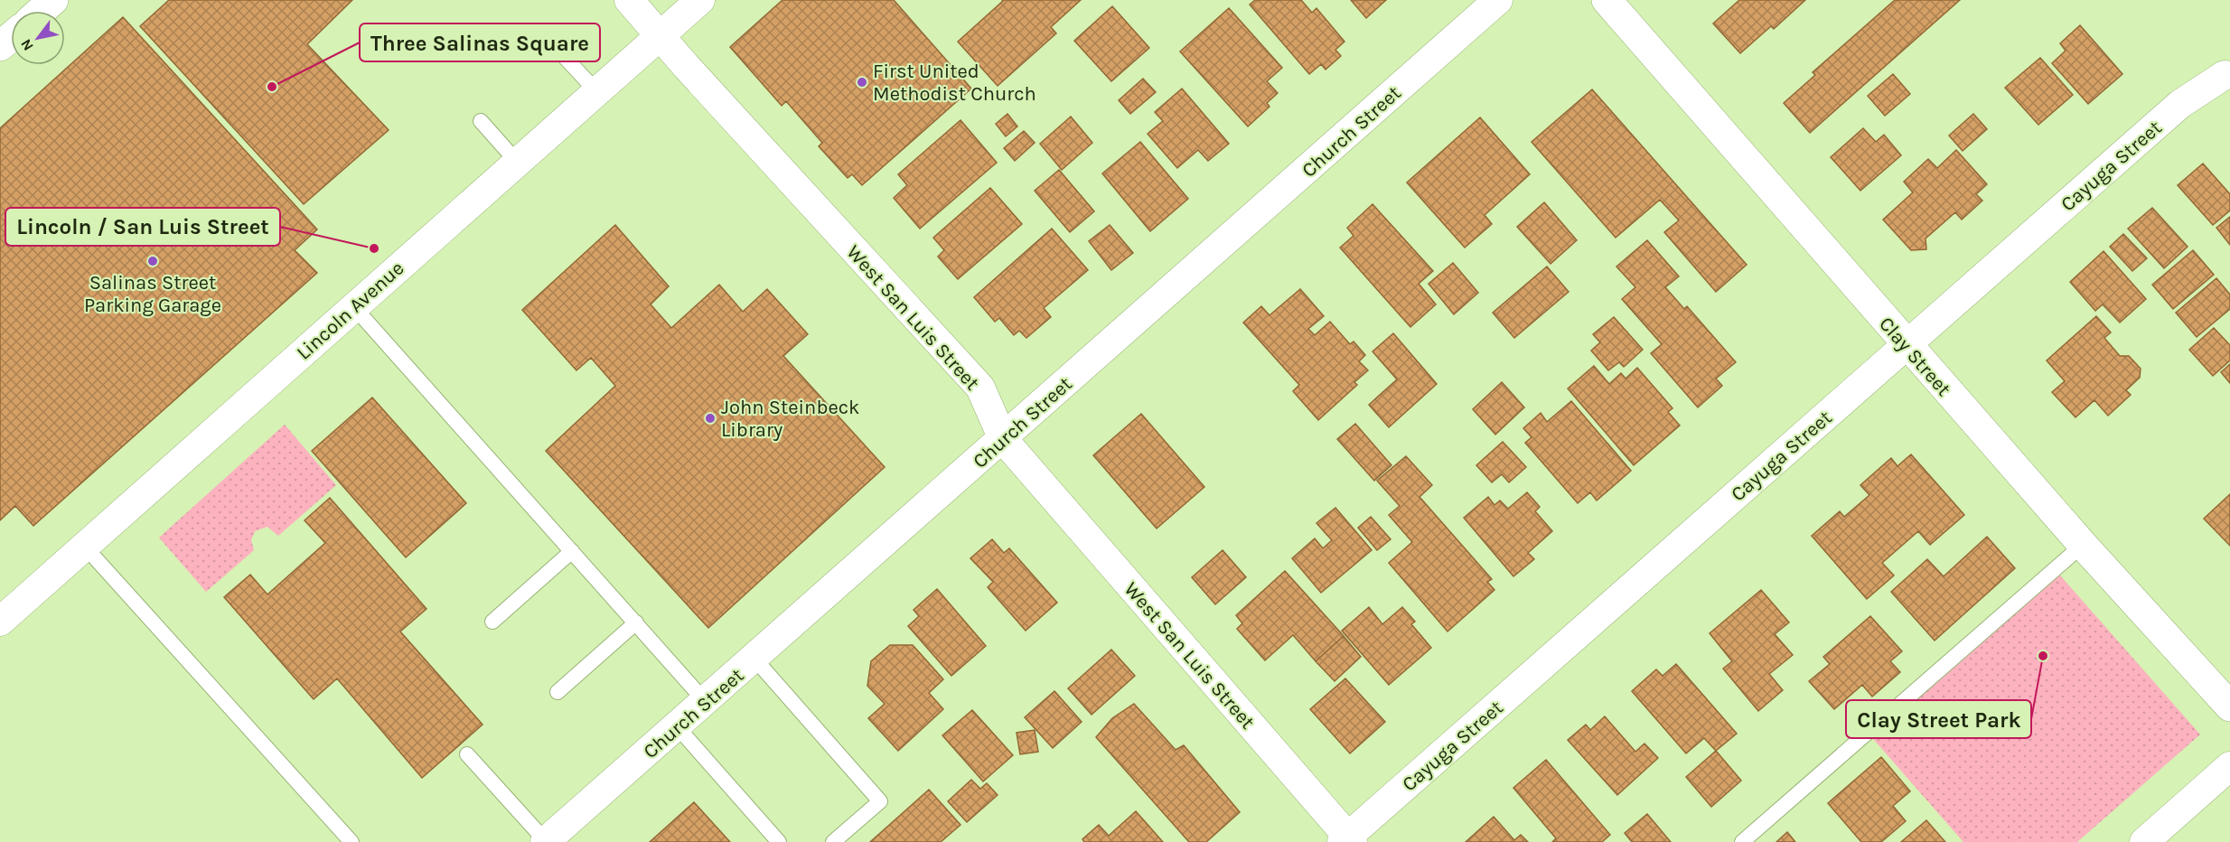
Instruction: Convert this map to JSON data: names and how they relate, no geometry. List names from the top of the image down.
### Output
{
  "streets": {
    "street": [
      "Church Street",
      "Cayuga Street",
      "Lincoln Avenue",
      "West San Luis Street",
      "Clay Street"
    ]
  },
  "crossings": [
    ["Church Street", "West San Luis Street"],
    ["Cayuga Street", "West San Luis Street"],
    ["Cayuga Street", "Clay Street"],
    ["Lincoln Avenue", "West San Luis Street"]
  ],
  "places": [
    "First United Methodist Church",
    "Three Salinas Square",
    "Lincoln / San Luis Street",
    "Salinas Street Parking Garage",
    "John Steinbeck Library",
    "Clay Street Park"
  ],
  "north": "bottom left"
}
